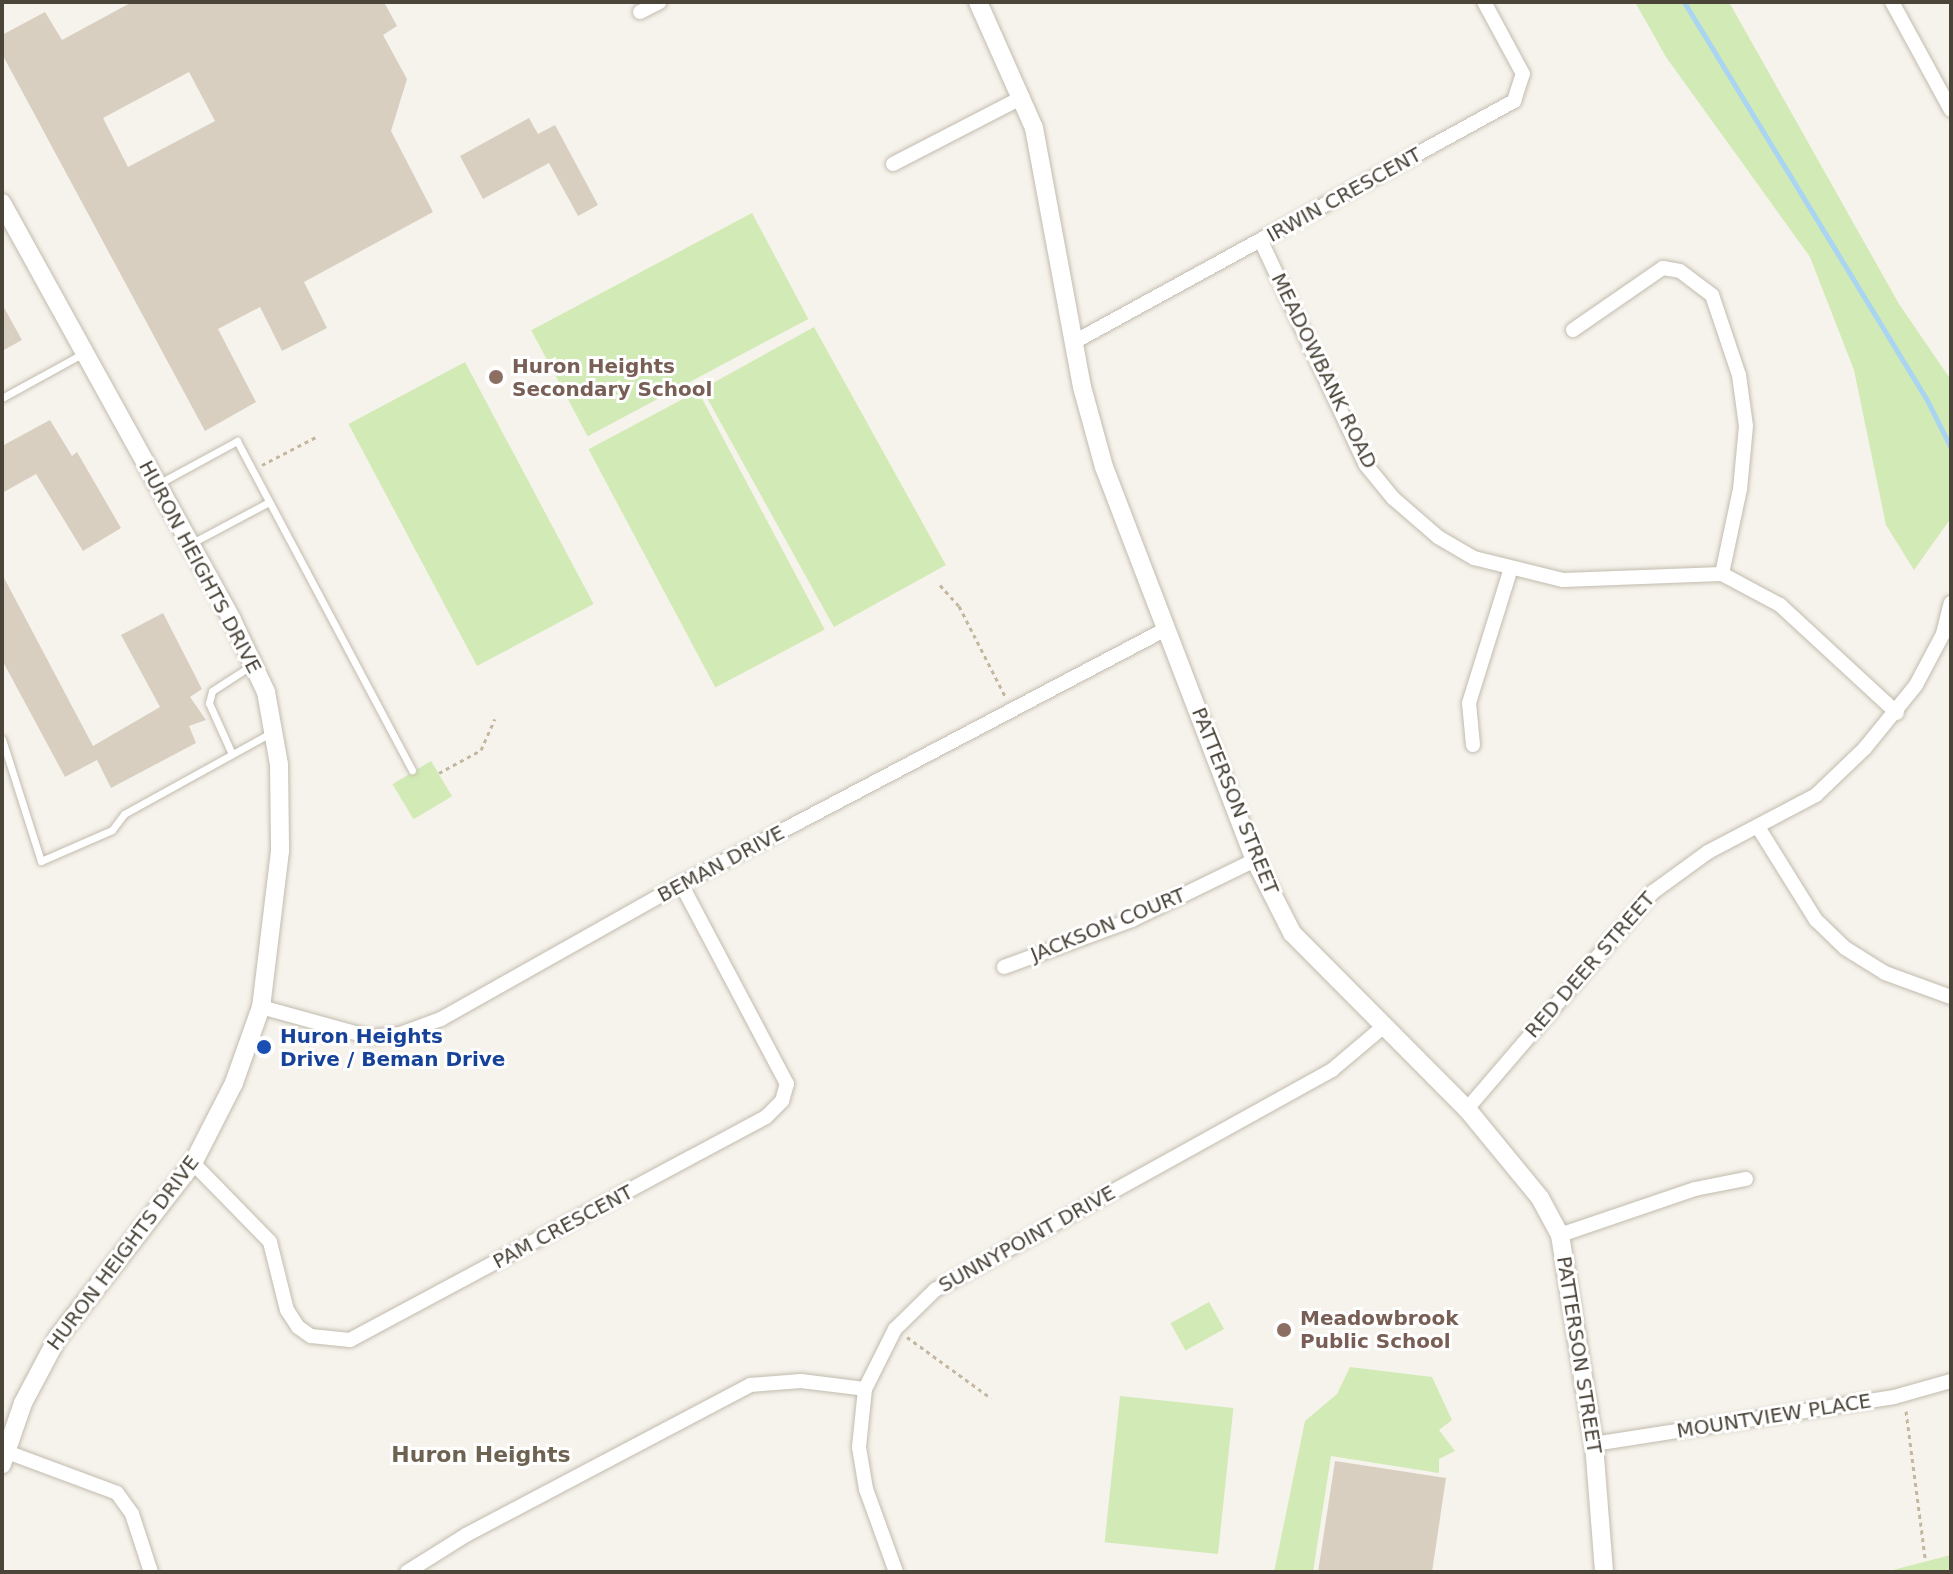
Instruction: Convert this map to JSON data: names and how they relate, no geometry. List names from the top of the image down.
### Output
{
  "streets": {
    "street": [
      "IRWIN CRESCENT",
      "MEADOWBANK ROAD",
      "HURON HEIGHTS DRIVE",
      "PATTERSON STREET",
      "BEMAN DRIVE",
      "JACKSON COURT",
      "RED DEER STREET",
      "PAM CRESCENT",
      "SUNNYPOINT DRIVE",
      "MOUNTVIEW PLACE"
    ]
  },
  "crossings": [
    ["IRWIN CRESCENT", "MEADOWBANK ROAD"],
    ["IRWIN CRESCENT", "PATTERSON STREET"],
    ["HURON HEIGHTS DRIVE", "BEMAN DRIVE"],
    ["HURON HEIGHTS DRIVE", "PAM CRESCENT"],
    ["PATTERSON STREET", "BEMAN DRIVE"],
    ["PATTERSON STREET", "JACKSON COURT"],
    ["PATTERSON STREET", "RED DEER STREET"],
    ["PATTERSON STREET", "SUNNYPOINT DRIVE"],
    ["PATTERSON STREET", "MOUNTVIEW PLACE"],
    ["BEMAN DRIVE", "PAM CRESCENT"]
  ],
  "districts": ["Huron Heights"],
  "places": ["Huron Heights Secondary School", "Huron Heights Drive / Beman Drive", "Meadowbrook Public School"]
}
